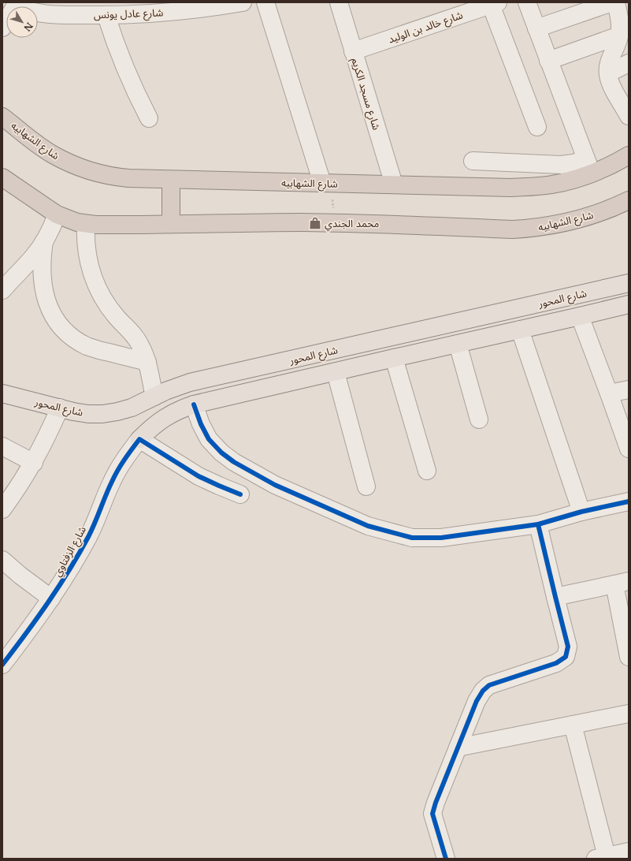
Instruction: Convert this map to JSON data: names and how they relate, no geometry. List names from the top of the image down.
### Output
{
  "streets": {
    "highway": ["شارع الشهابيه"],
    "main road": ["شارع المحور"],
    "street": [
      "شارع عادل يونس",
      "شارع خالد بن الوليد",
      "شارع مسجد الكريم",
      "شارع الزفتاوي"
    ]
  },
  "crossings": [
    ["شارع خالد بن الوليد", "شارع مسجد الكريم"],
    ["شارع مسجد الكريم", "شارع الشهابيه"],
    ["شارع المحور", "شارع الزفتاوي"]
  ],
  "places": {
    "shop": ["محمد الجندي"]
  },
  "north": "bottom right"
}
